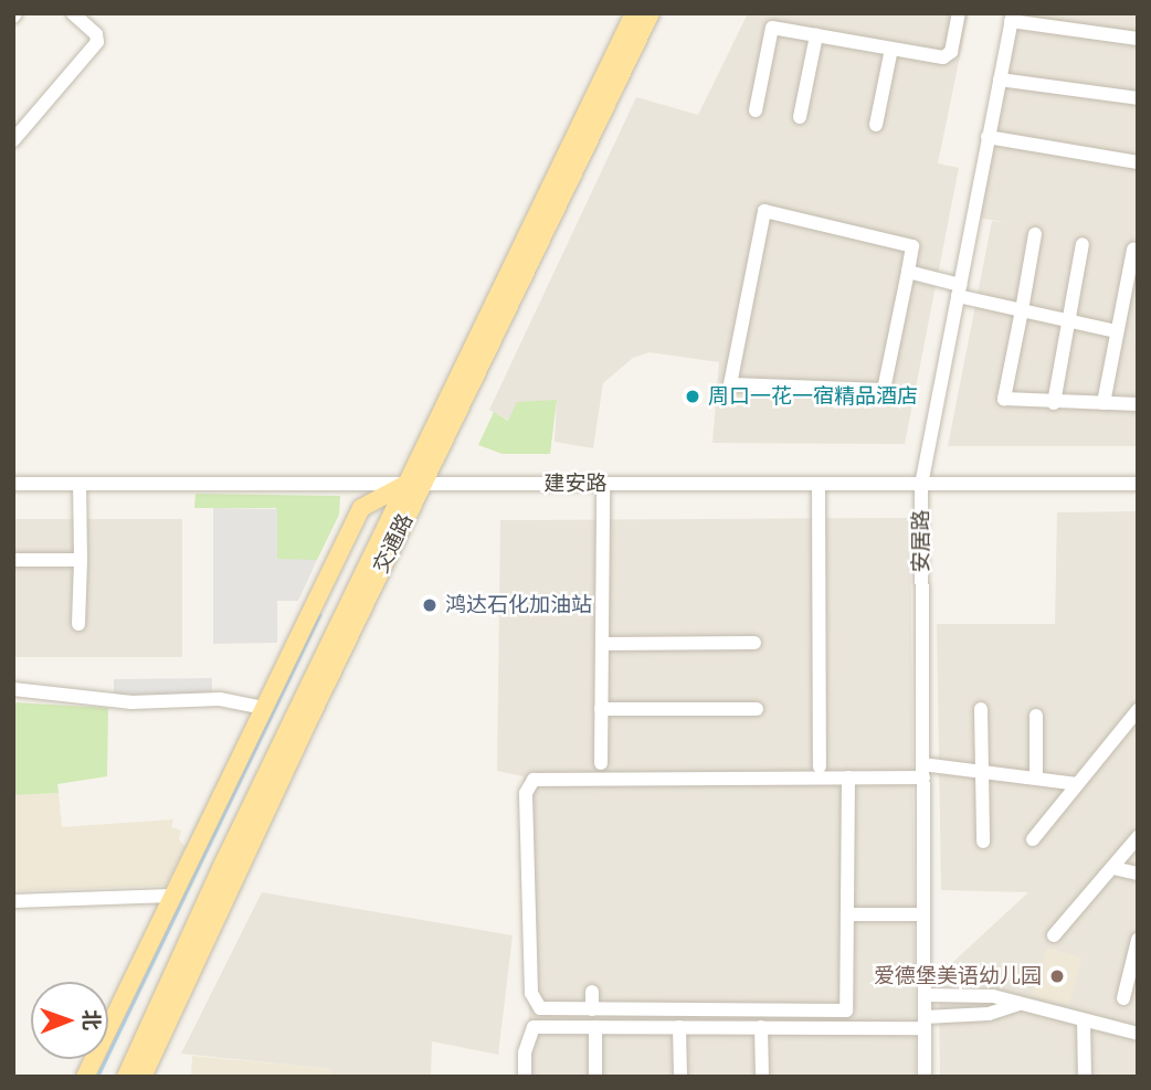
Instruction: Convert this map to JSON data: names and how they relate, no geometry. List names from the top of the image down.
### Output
{
  "streets": {
    "main road": ["交通路"],
    "street": ["建安路", "安居路"]
  },
  "crossings": [
    ["建安路", "安居路"],
    ["建安路", "交通路"]
  ],
  "places": ["周口一花一宿精品酒店", "鸿达石化加油站", "爱德堡美语幼儿园"],
  "north": "right"
}
